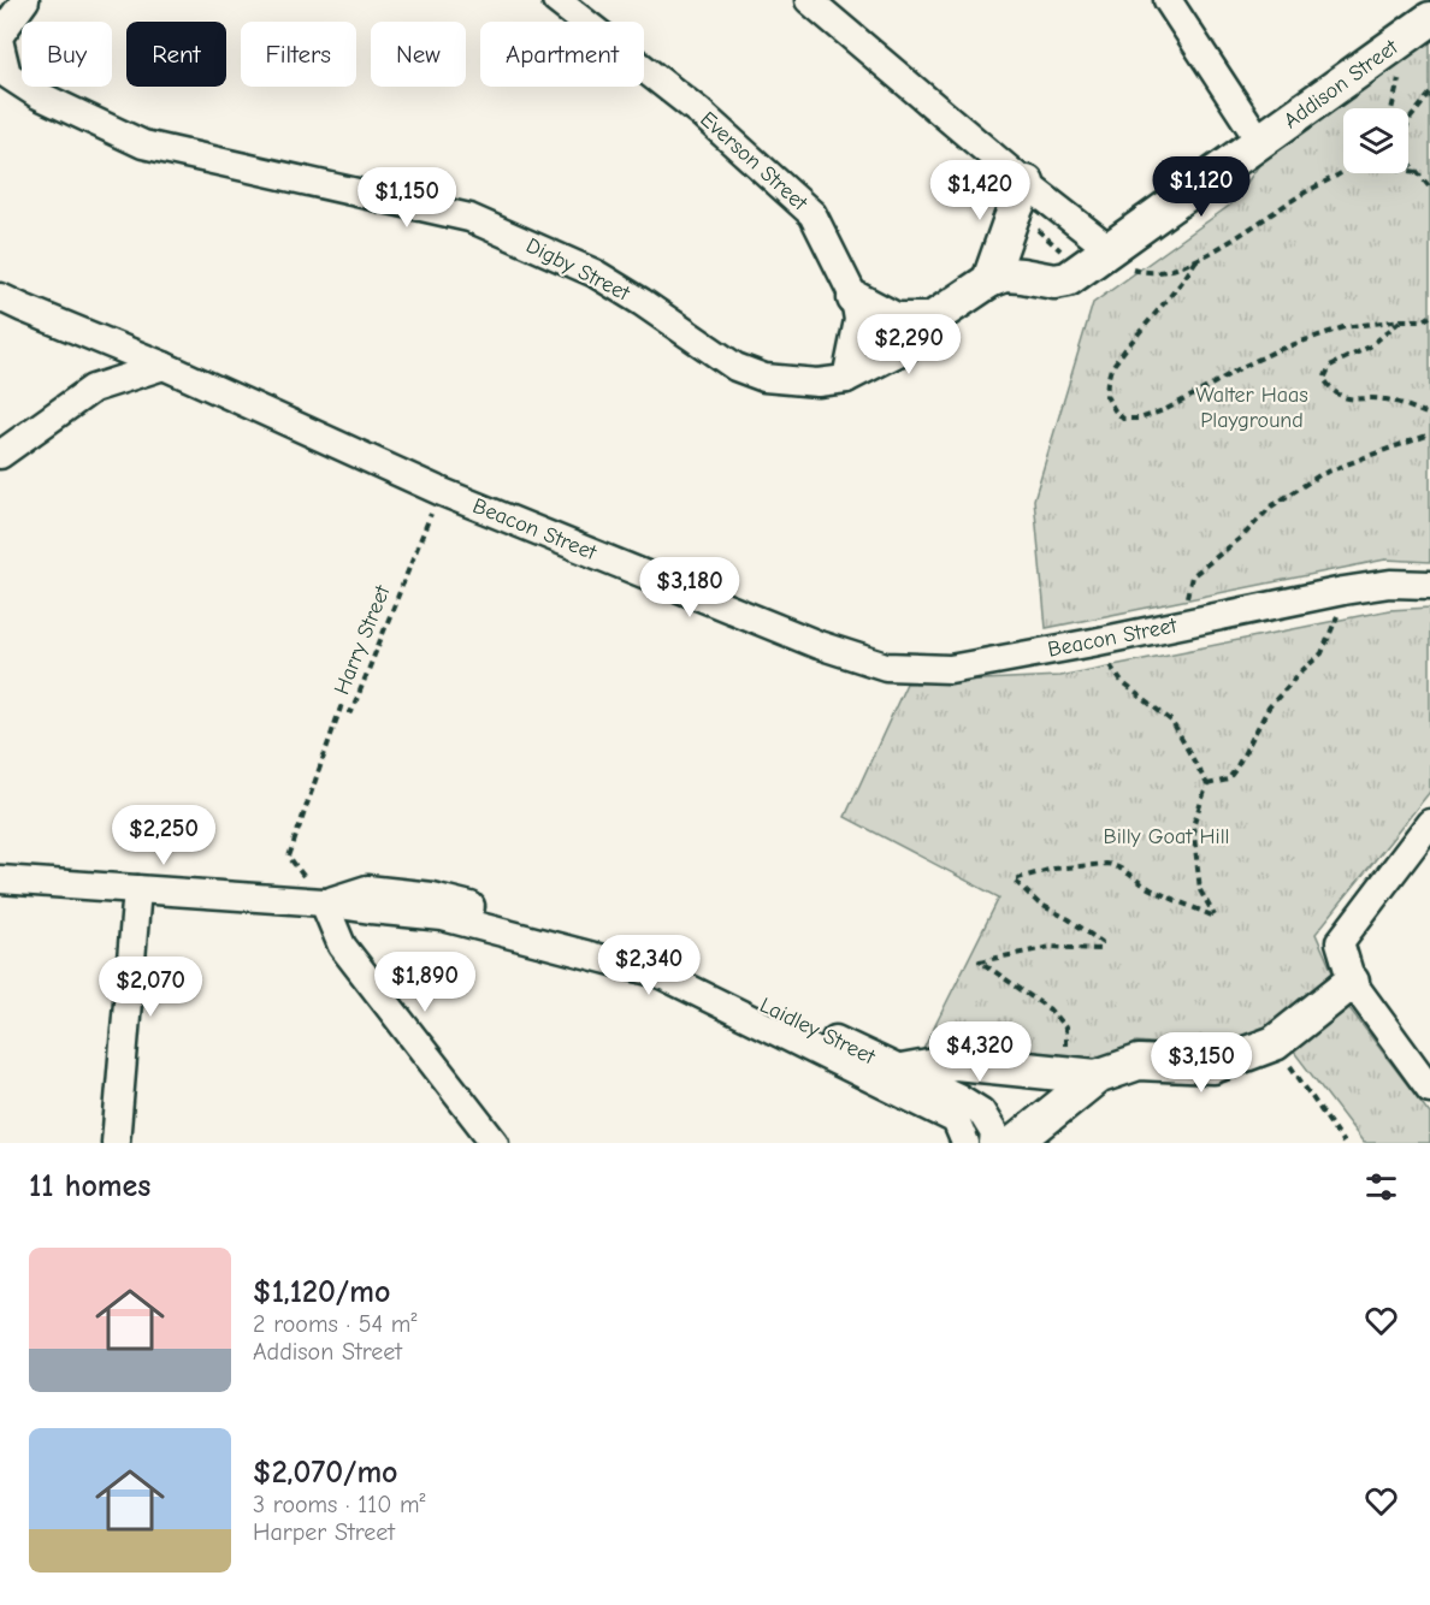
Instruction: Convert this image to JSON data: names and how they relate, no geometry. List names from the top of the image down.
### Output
{
  "streets": {
    "street": [
      "Addison Street",
      "Everson Street",
      "Digby Street",
      "Beacon Street",
      "Laidley Street"
    ],
    "path": ["Harry Street"]
  },
  "crossings": [
    ["Addison Street", "Digby Street"],
    ["Everson Street", "Digby Street"],
    ["Beacon Street", "Harry Street"],
    ["Harry Street", "Laidley Street"]
  ],
  "parks": ["Walter Haas Playground", "Billy Goat Hill"],
  "page": {
    "chip": [
      "Buy",
      "Rent",
      "Filters",
      "New",
      "Apartment"
    ],
    "price": [
      "$1,120",
      "$1,420",
      "$1,150",
      "$2,290",
      "$3,180",
      "$2,250",
      "$2,340",
      "$1,890",
      "$2,070",
      "$4,320",
      "$3,150"
    ],
    "heading": "11 homes",
    "list": [
      {
        "name": "$1,120/mo",
        "note": "2 rooms · 54 m² · Addison Street"
      },
      {
        "name": "$2,070/mo",
        "note": "3 rooms · 110 m² · Harper Street"
      }
    ]
  }
}
